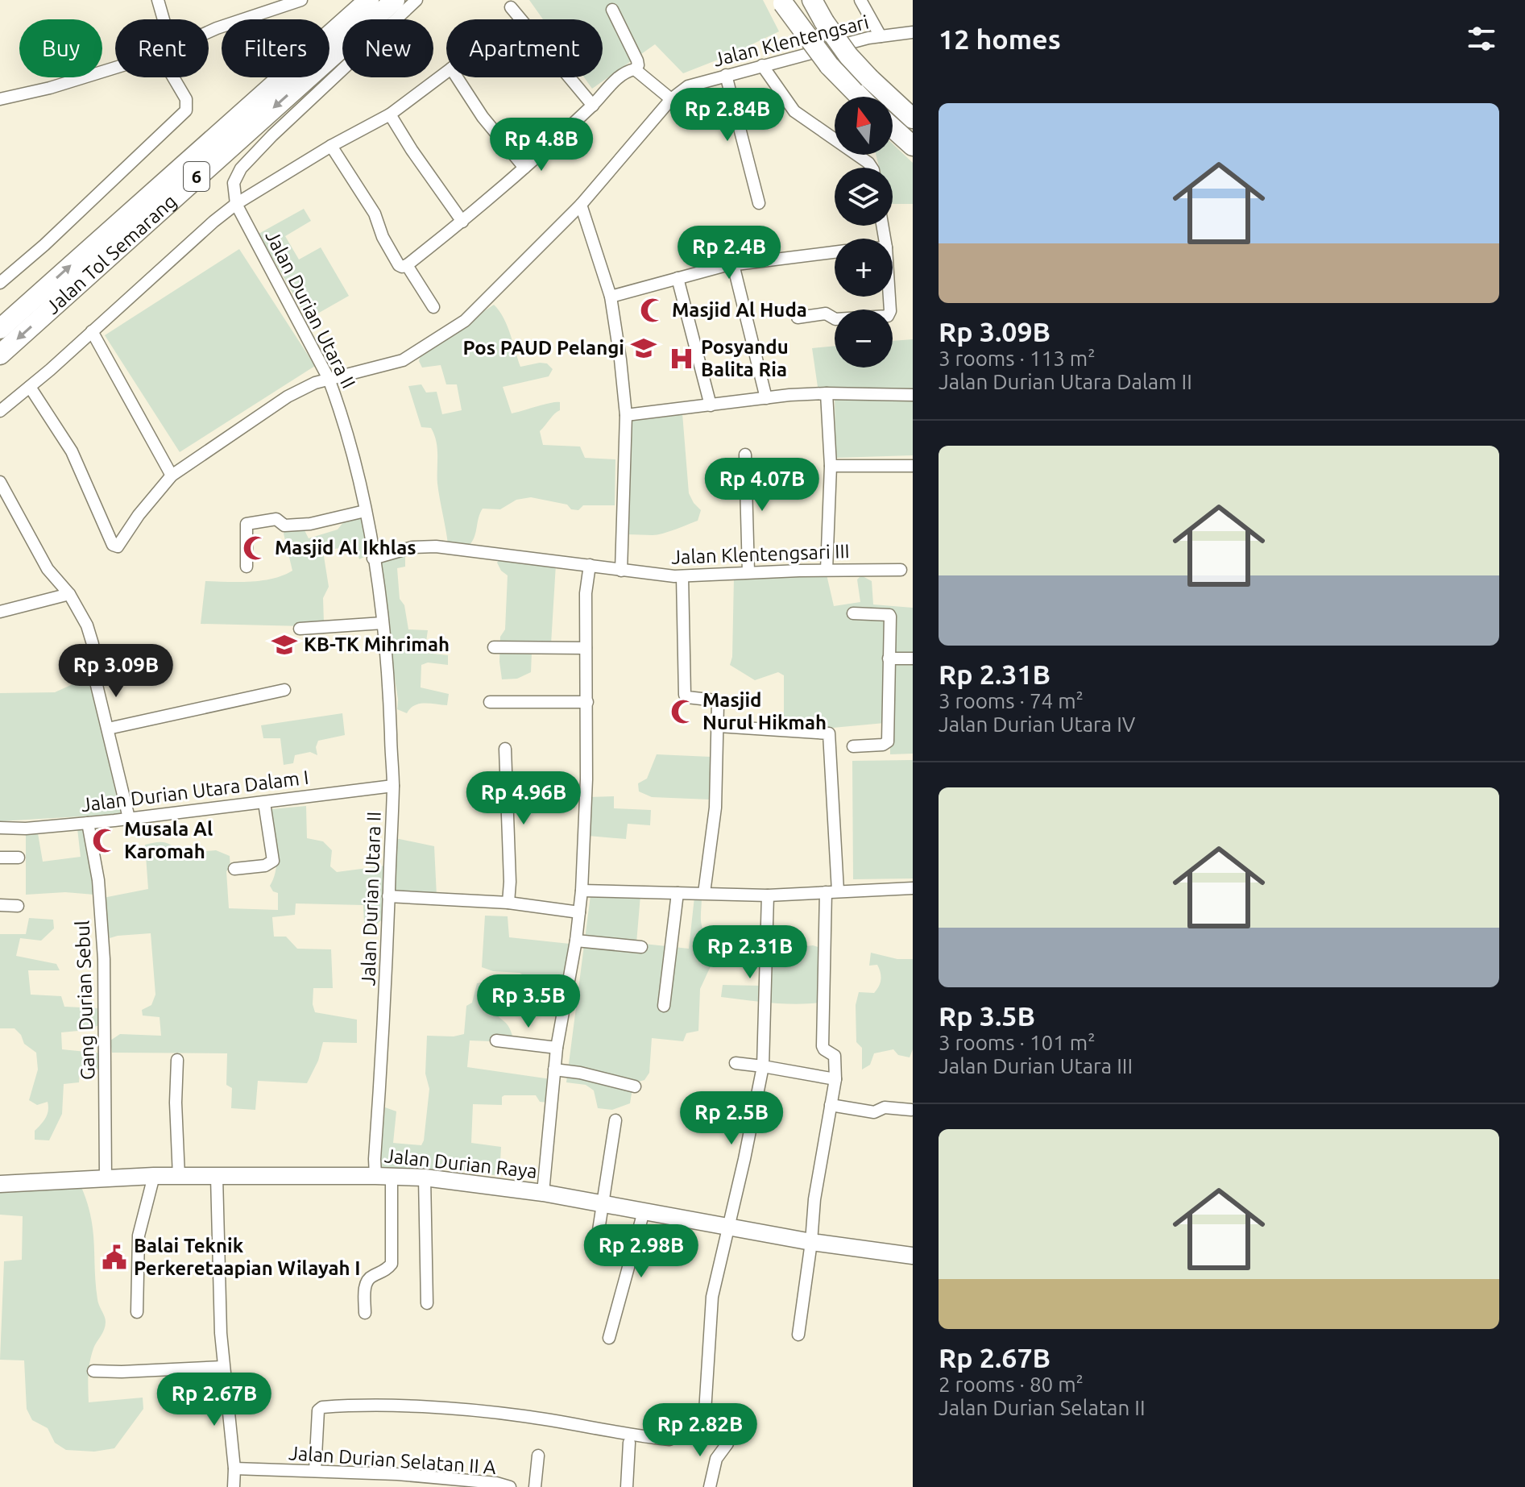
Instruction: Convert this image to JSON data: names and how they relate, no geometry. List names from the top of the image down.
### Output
{
  "streets": {
    "highway": ["6", "Jalan Tol Semarang"],
    "main road": ["Jalan Durian Raya"],
    "street": [
      "Jalan Klentengsari",
      "Jalan Durian Utara II",
      "Jalan Klentengsari III",
      "Jalan Durian Utara Dalam I",
      "Gang Durian Sebul",
      "Jalan Durian Selatan II A"
    ]
  },
  "crossings": [
    ["Jalan Klentengsari", "Jalan Durian Utara II"],
    ["Jalan Durian Utara II", "Jalan Klentengsari III"],
    ["Jalan Durian Utara II", "Jalan Durian Utara Dalam I"],
    ["Jalan Durian Utara II", "Jalan Durian Raya"],
    ["Jalan Durian Utara Dalam I", "Gang Durian Sebul"],
    ["Gang Durian Sebul", "Jalan Durian Raya"]
  ],
  "places": {
    "mosque": [
      "Masjid Al Huda",
      "Masjid Al Ikhlas",
      "Masjid Nurul Hikmah",
      "Musala Al Karomah"
    ],
    "school or university": ["Pos PAUD Pelangi", "KB-TK Mihrimah"],
    "hospital": ["Posyandu Balita Ria"],
    "public building": ["Balai Teknik Perkeretaapian Wilayah I"]
  },
  "north": "top",
  "page": {
    "heading": "12 homes",
    "chip": [
      "Buy",
      "Rent",
      "Filters",
      "New",
      "Apartment"
    ],
    "list": [
      {
        "name": "Rp 3.09B",
        "note": "3 rooms · 113 m² · Jalan Durian Utara Dalam II"
      },
      {
        "name": "Rp 2.31B",
        "note": "3 rooms · 74 m² · Jalan Durian Utara IV"
      },
      {
        "name": "Rp 3.5B",
        "note": "3 rooms · 101 m² · Jalan Durian Utara III"
      },
      {
        "name": "Rp 2.67B",
        "note": "2 rooms · 80 m² · Jalan Durian Selatan II"
      }
    ],
    "price": [
      "Rp 2.84B",
      "Rp 4.8B",
      "Rp 2.4B",
      "Rp 4.07B",
      "Rp 3.09B",
      "Rp 4.96B",
      "Rp 2.31B",
      "Rp 3.5B",
      "Rp 2.5B",
      "Rp 2.98B",
      "Rp 2.67B",
      "Rp 2.82B"
    ],
    "map_buttons": ["+", "−"]
  }
}
